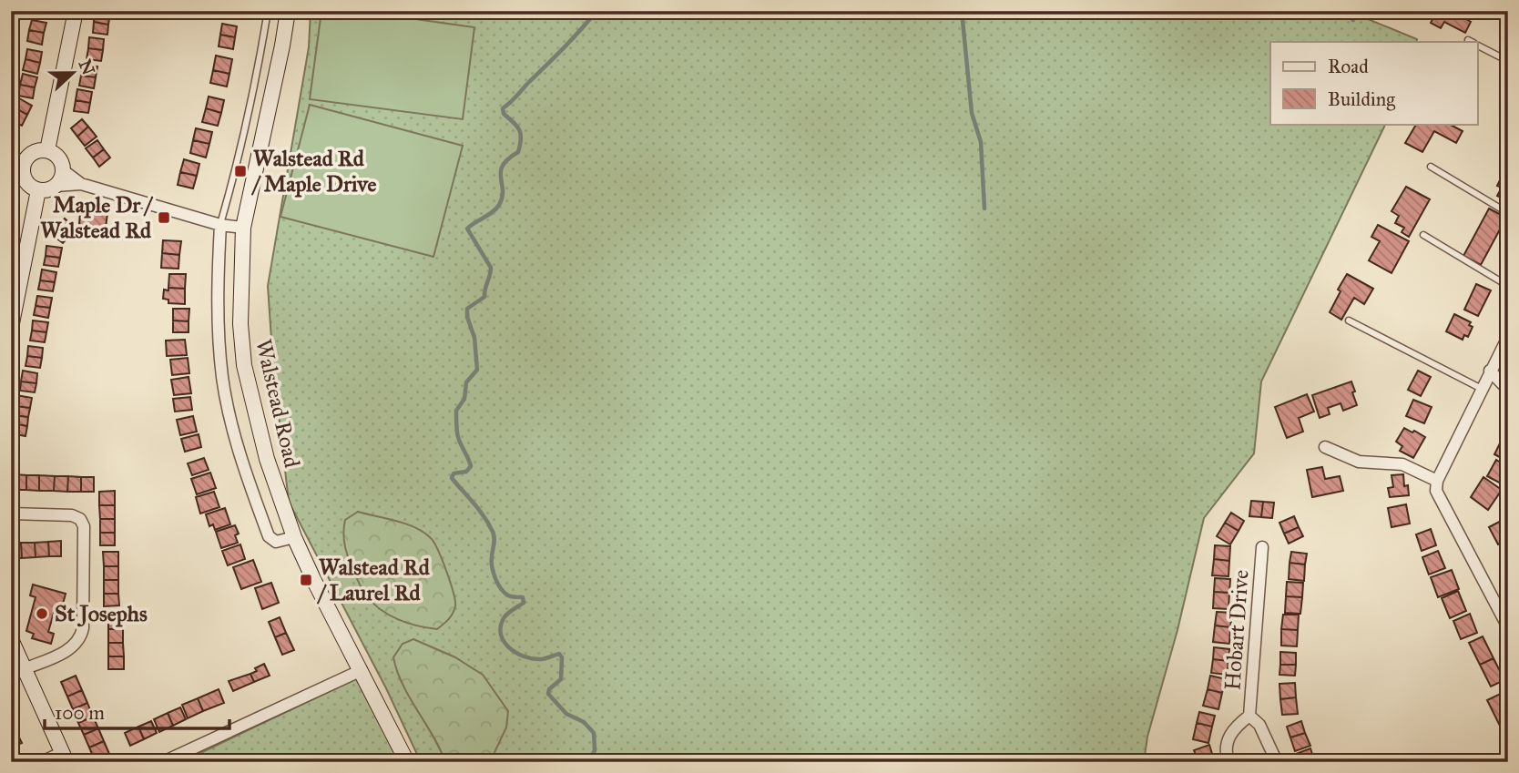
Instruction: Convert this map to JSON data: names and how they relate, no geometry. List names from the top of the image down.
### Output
{
  "streets": {
    "street": ["Walstead Road", "Hobart Drive"]
  },
  "places": {
    "transit": ["Walstead Rd / Maple Drive", "Maple Dr / Walstead Rd", "Walstead Rd / Laurel Rd"],
    "other": ["St Josephs"]
  },
  "legend": ["Road", "Building"],
  "scale_bar": "100 m",
  "north": "right"
}
